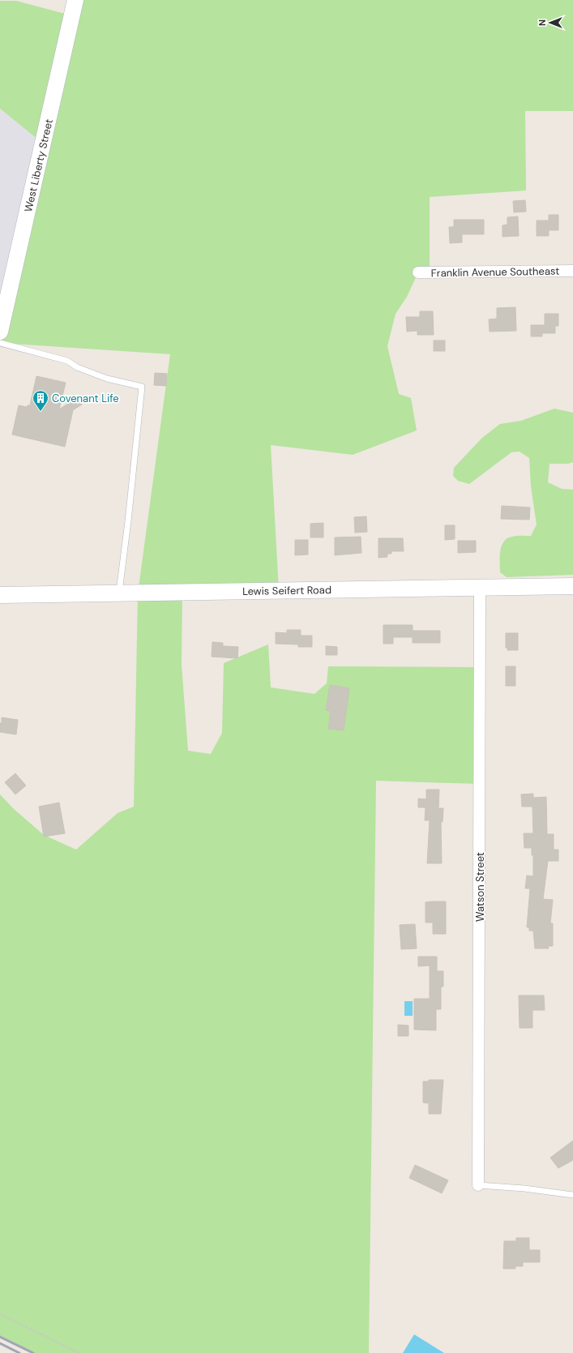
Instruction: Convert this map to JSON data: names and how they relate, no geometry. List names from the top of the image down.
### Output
{
  "streets": {
    "street": [
      "West Liberty Street",
      "Franklin Avenue Southeast",
      "Lewis Seifert Road",
      "Watson Street"
    ]
  },
  "crossings": [
    ["Lewis Seifert Road", "Watson Street"]
  ],
  "places": {
    "building": ["Covenant Life"]
  },
  "north": "left"
}
